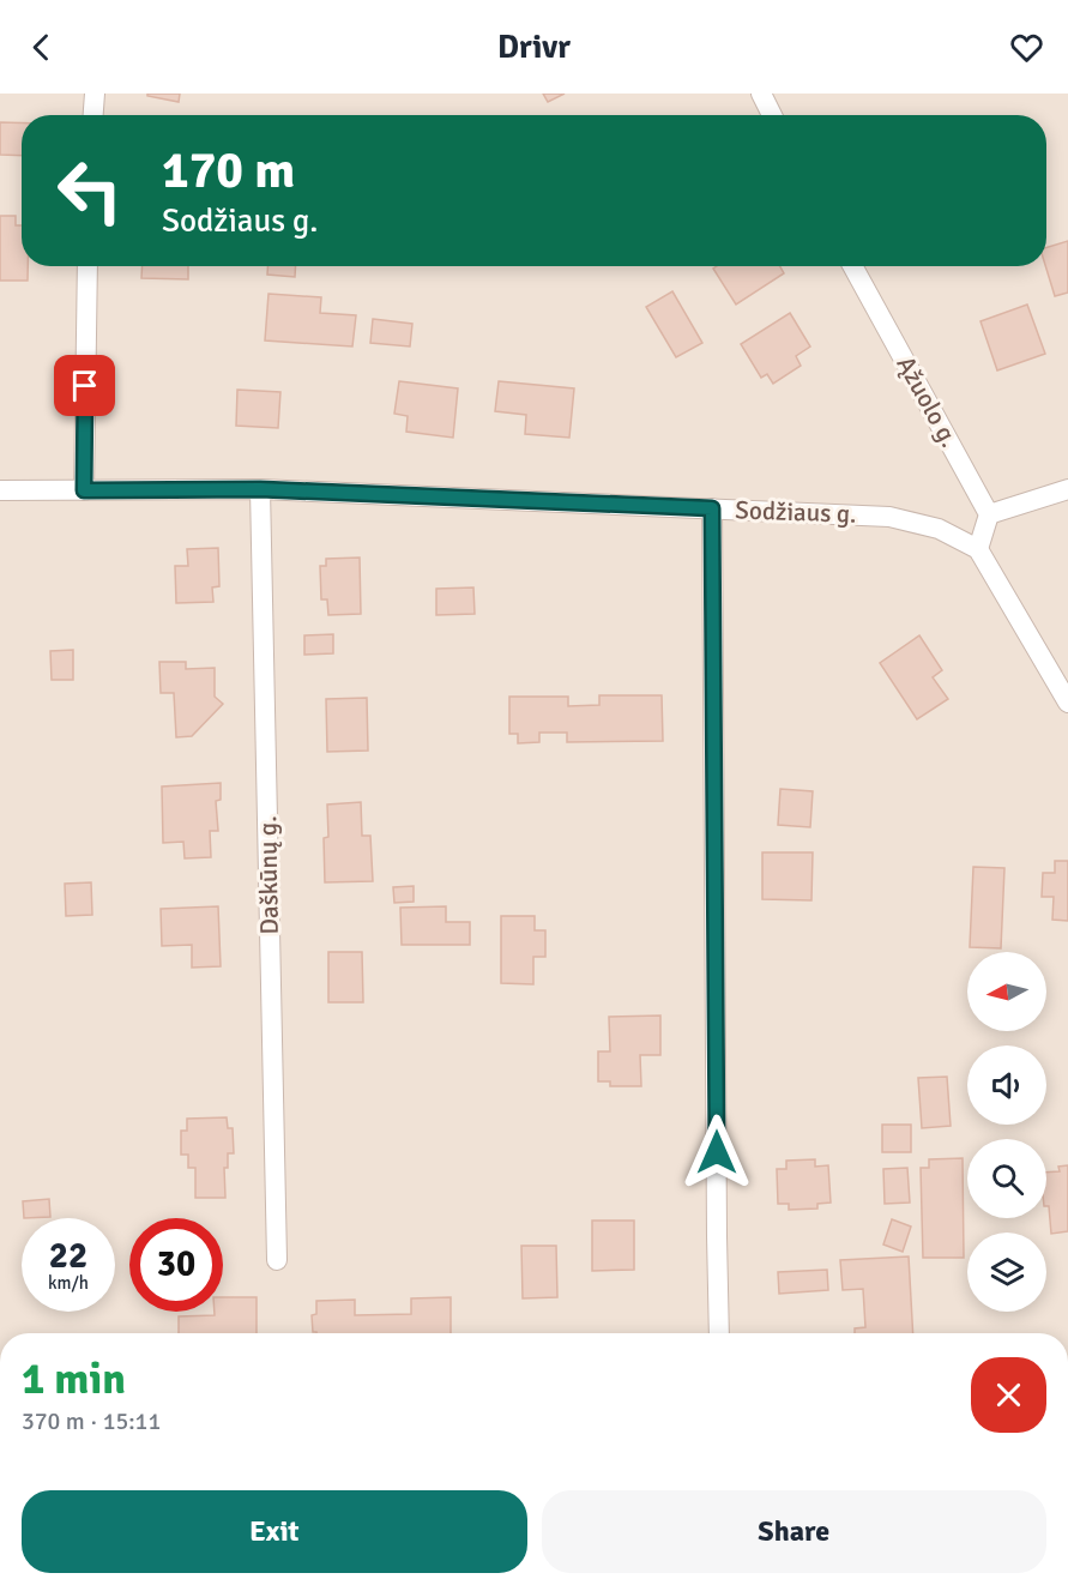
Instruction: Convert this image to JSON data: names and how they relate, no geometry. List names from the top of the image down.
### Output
{
  "streets": {
    "street": ["Ąžuolo g.", "Sodžiaus g.", "Daškūnų g."]
  },
  "crossings": [
    ["Sodžiaus g.", "Daškūnų g."]
  ],
  "north": "left",
  "page": {
    "header": "Drivr",
    "turn": ["170 m", "Sodžiaus g."],
    "speed": "22 km/h",
    "limit": "30",
    "heading": ["1 min", "370 m · 15:11"],
    "buttons": ["Exit", "Share"]
  }
}
